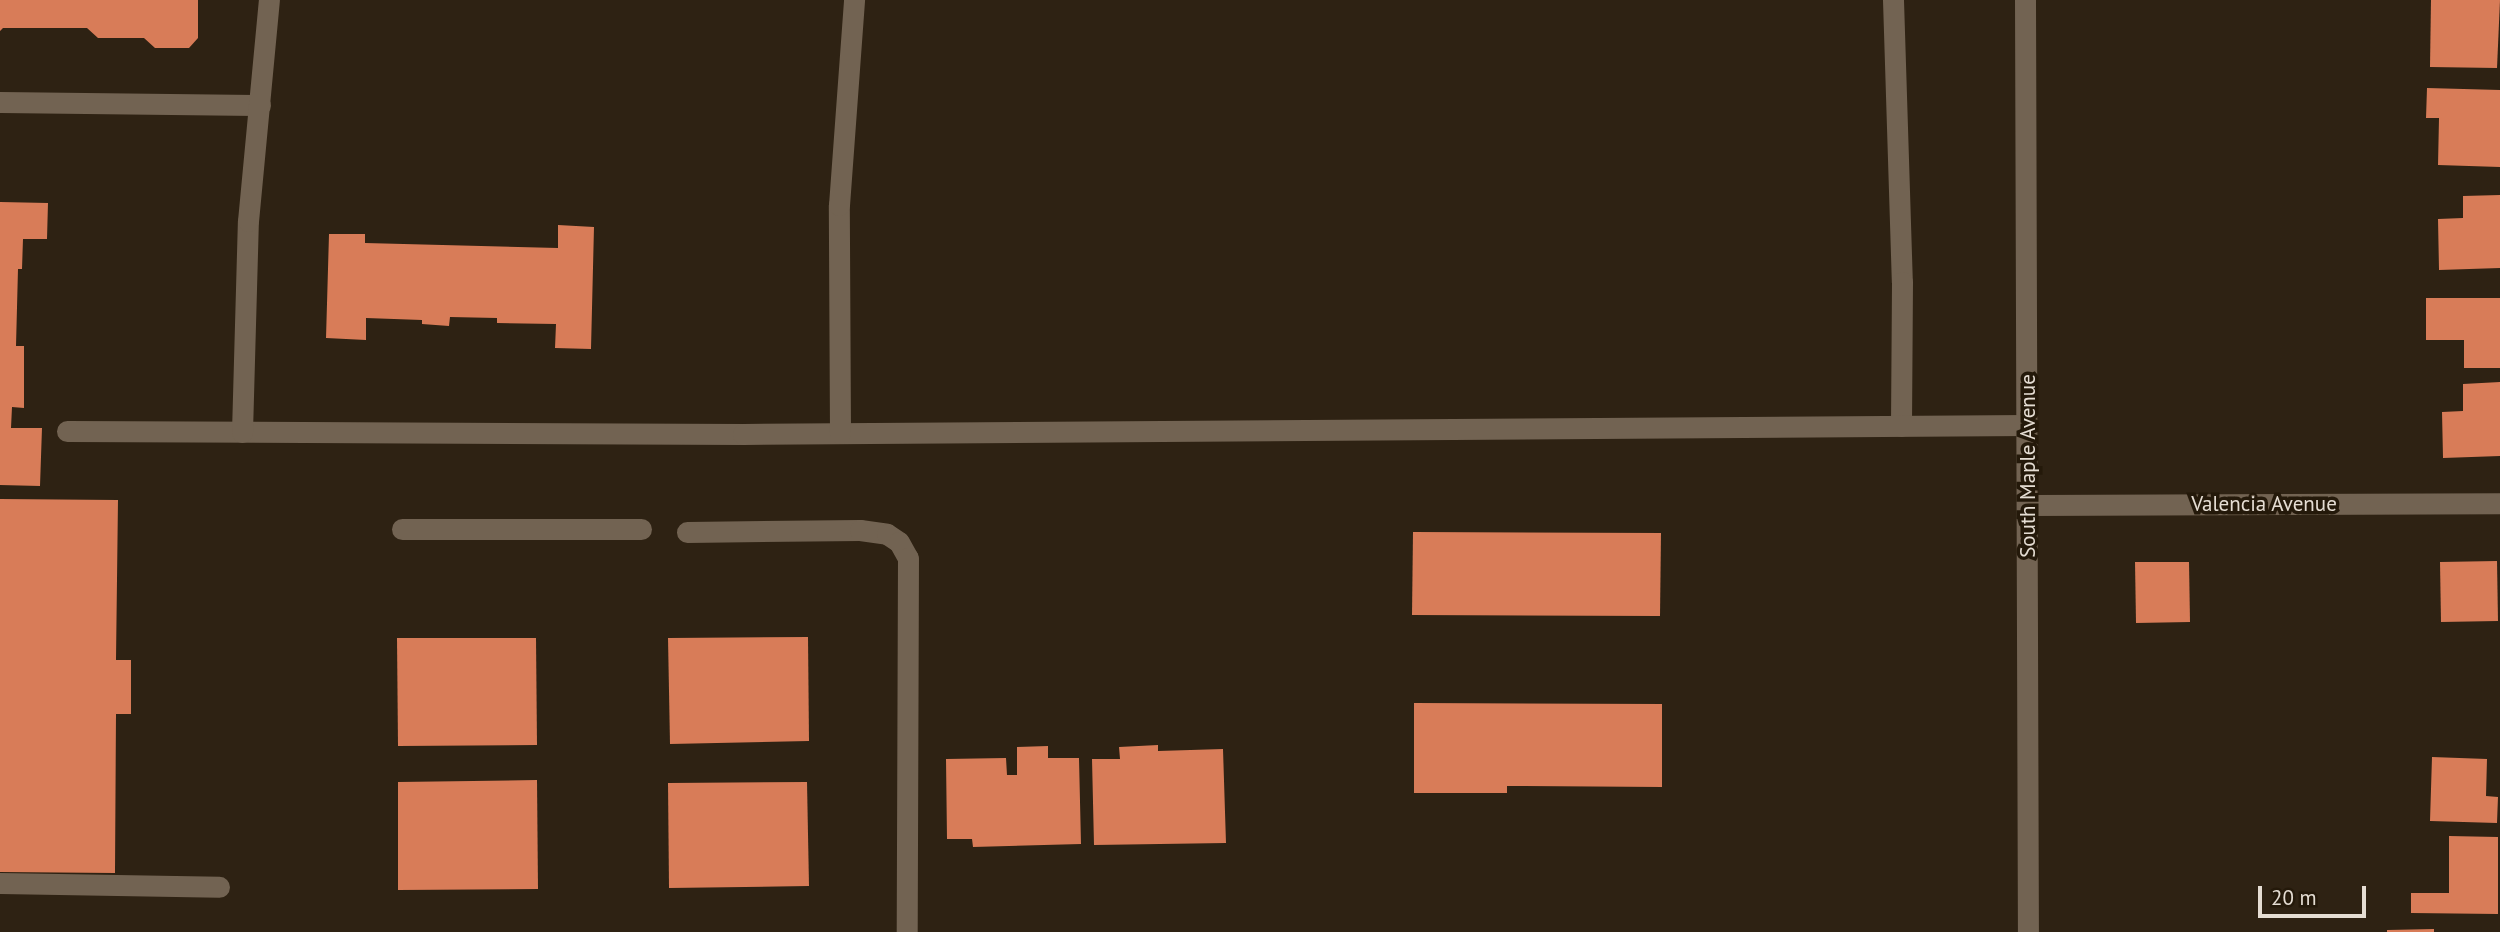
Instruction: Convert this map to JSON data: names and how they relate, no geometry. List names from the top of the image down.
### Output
{
  "streets": {
    "street": ["South Maple Avenue", "Valencia Avenue"]
  },
  "crossings": [
    ["South Maple Avenue", "Valencia Avenue"]
  ],
  "scale_bar": "20 m"
}
